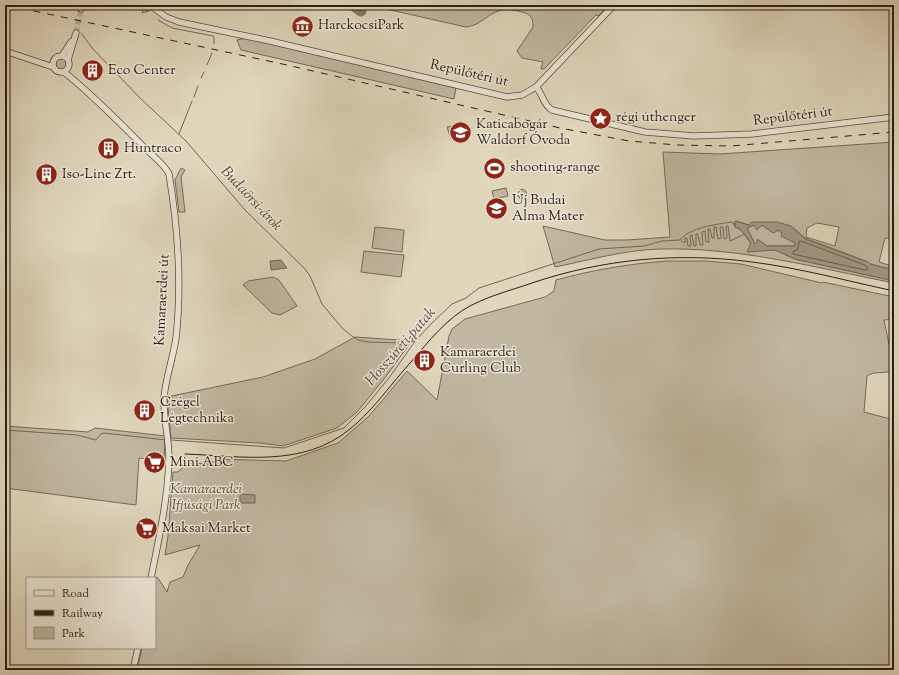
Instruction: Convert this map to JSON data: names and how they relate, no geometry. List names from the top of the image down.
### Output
{
  "streets": {
    "street": ["Repülőtéri út", "Kamaraerdei út"]
  },
  "water": ["Budaörsi-árok", "Hosszúréti-patak"],
  "parks": ["Kamaraerdei Ifjúsági Park"],
  "places": {
    "museum": ["HarckocsiPark"],
    "building": [
      "Eco Center",
      "Huntraco",
      "Iso-Line Zrt.",
      "Kamaraerdei Curling Club",
      "Czégel Légtechnika"
    ],
    "place": ["régi úthenger"],
    "school or university": ["Katicabogár Waldorf Óvoda", "Új Budai Alma Mater"],
    "sports": ["shooting-range"],
    "supermarket": ["Mini ABC", "Maksai Market"]
  },
  "legend": ["Road", "Railway", "Park"]
}
